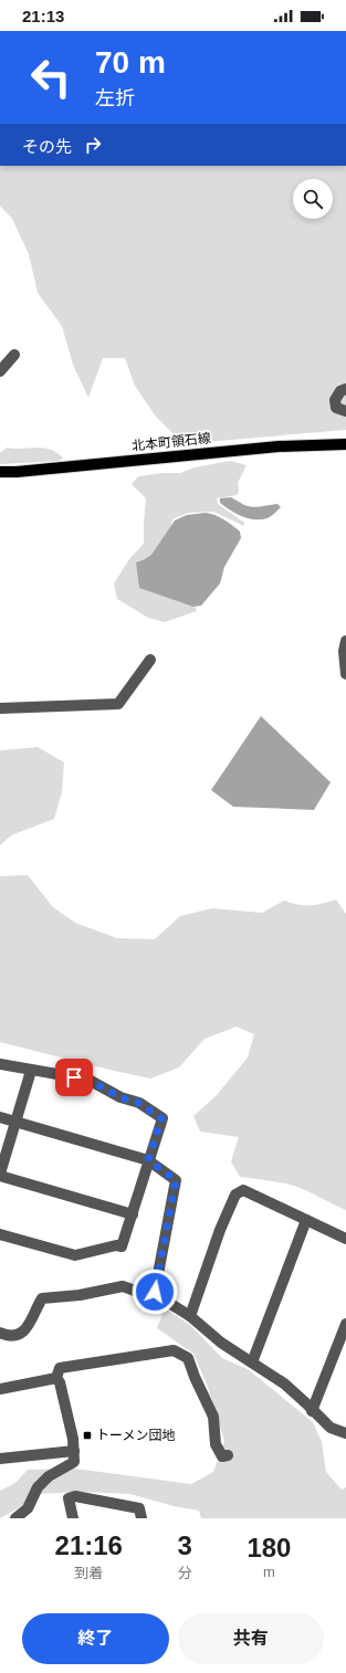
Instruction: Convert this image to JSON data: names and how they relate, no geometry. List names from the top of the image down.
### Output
{
  "streets": {
    "main road": ["北本町領石線"]
  },
  "places": {
    "transit": ["トーメン団地"]
  },
  "page": {
    "status": "21:13",
    "turn": ["70 m", "左折"],
    "then": "その先",
    "eta": [
      "21:16",
      "到着",
      "3",
      "分",
      "180",
      "m"
    ],
    "buttons": ["終了", "共有"]
  }
}
